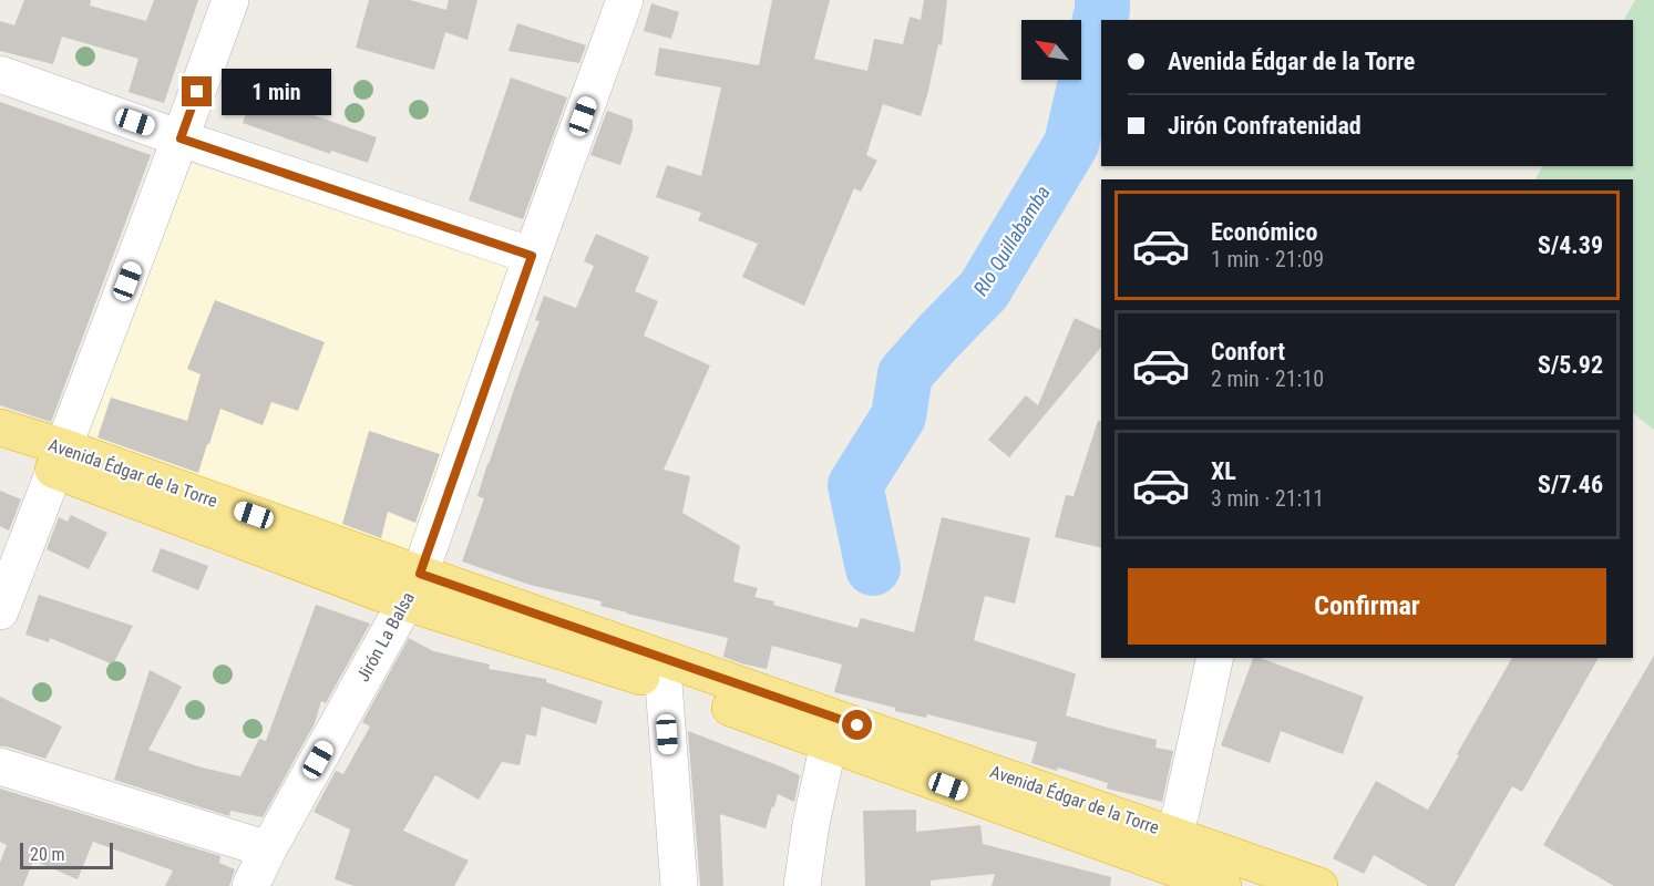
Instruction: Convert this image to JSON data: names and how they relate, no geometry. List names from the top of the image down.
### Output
{
  "streets": {
    "highway": ["Avenida Édgar de la Torre"],
    "street": ["Jirón La Balsa"]
  },
  "crossings": [
    ["Avenida Édgar de la Torre", "Jirón La Balsa"]
  ],
  "water": ["RIo Quillabamba"],
  "scale_bar": "20 m",
  "north": "top left",
  "page": {
    "banner": ["Avenida Édgar de la Torre", "Jirón Confratenidad"],
    "bubble": "1 min",
    "list": [
      {
        "name": "Económico",
        "note": "1 min · 21:09",
        "value": "S/4.39"
      },
      {
        "name": "Confort",
        "note": "2 min · 21:10",
        "value": "S/5.92"
      },
      {
        "name": "XL",
        "note": "3 min · 21:11",
        "value": "S/7.46"
      }
    ],
    "buttons": "Confirmar",
    "scale": "20 m"
  }
}
